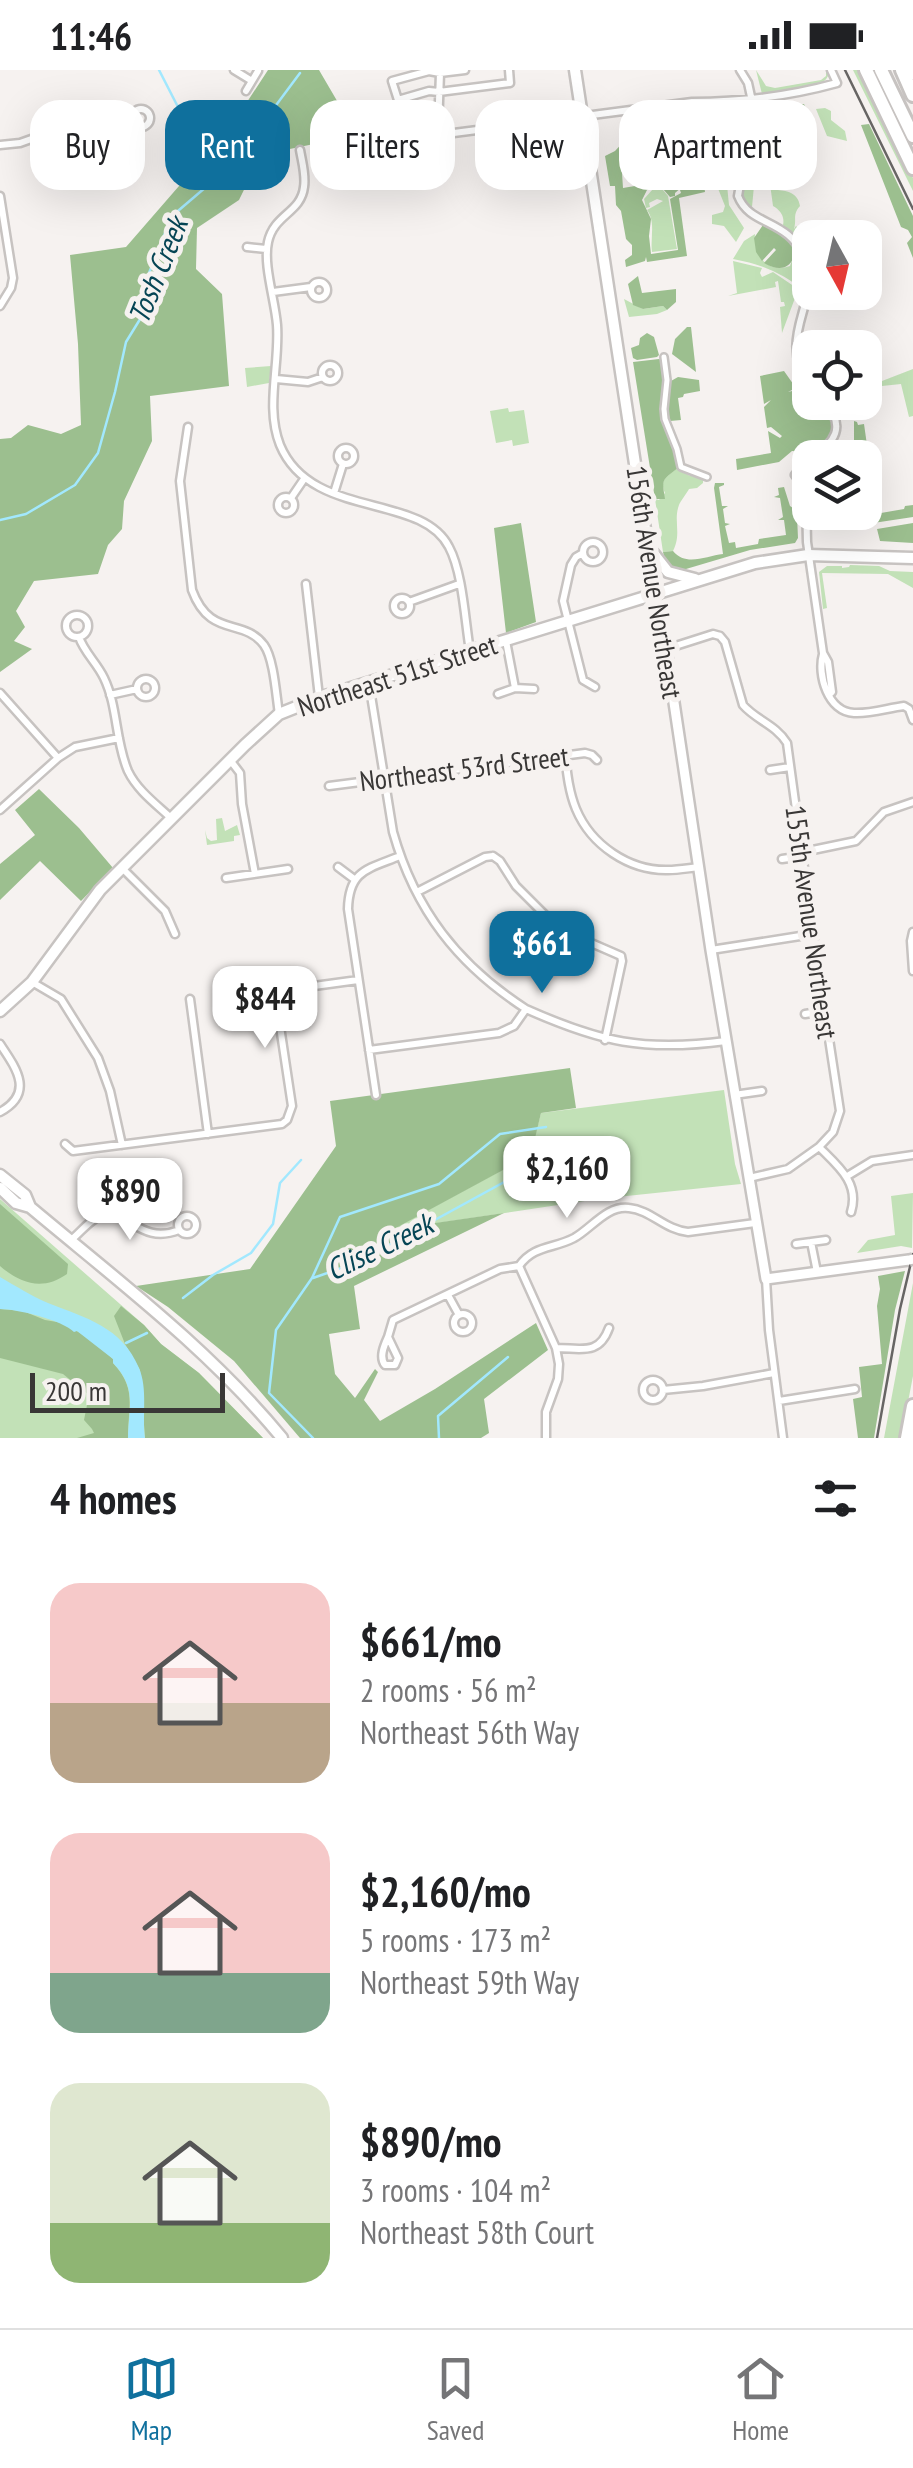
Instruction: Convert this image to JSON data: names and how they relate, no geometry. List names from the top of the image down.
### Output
{
  "streets": {
    "main road": ["156th Avenue Northeast", "Northeast 51st Street"],
    "street": ["Northeast 53rd Street", "155th Avenue Northeast"]
  },
  "crossings": [
    ["156th Avenue Northeast", "Northeast 51st Street"]
  ],
  "water": ["Tosh Creek", "Clise Creek"],
  "scale_bar": "200 m",
  "north": "bottom",
  "page": {
    "status": "11:46",
    "chip": [
      "Buy",
      "Rent",
      "Filters",
      "New",
      "Apartment"
    ],
    "price": [
      "$661",
      "$844",
      "$2,160",
      "$890"
    ],
    "scale": "200 m",
    "heading": "4 homes",
    "list": [
      {
        "name": "$661/mo",
        "note": "2 rooms · 56 m² · Northeast 56th Way"
      },
      {
        "name": "$2,160/mo",
        "note": "5 rooms · 173 m² · Northeast 59th Way"
      },
      {
        "name": "$890/mo",
        "note": "3 rooms · 104 m² · Northeast 58th Court"
      }
    ],
    "tabs": ["Map", "Saved", "Home"]
  }
}
